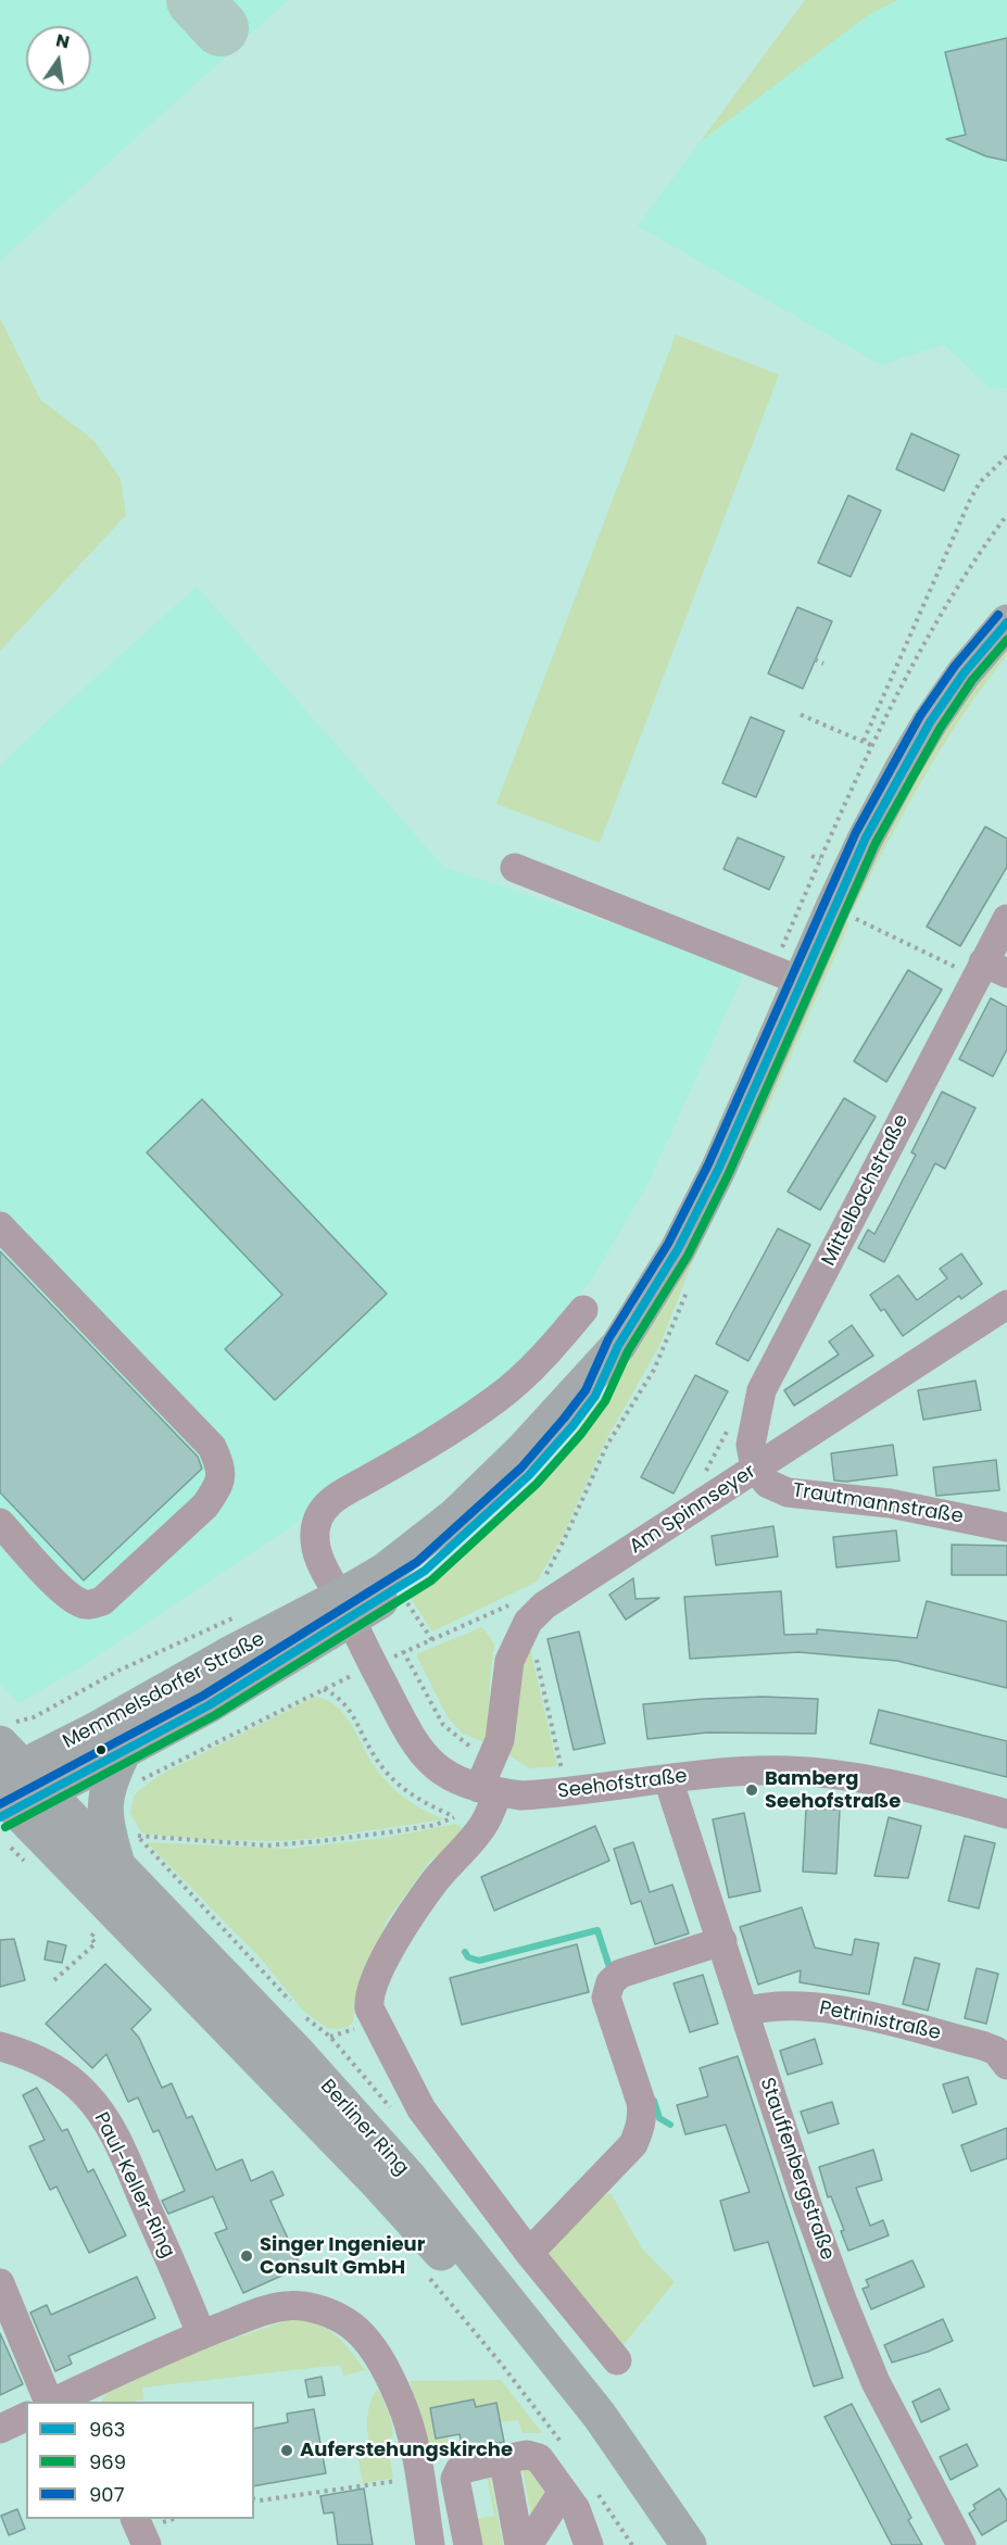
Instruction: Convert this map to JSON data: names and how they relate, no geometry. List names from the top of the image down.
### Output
{
  "streets": {
    "main road": ["Memmelsdorfer Straße", "Berliner Ring"],
    "street": [
      "Mittelbachstraße",
      "Trautmannstraße",
      "Am Spinnseyer",
      "Seehofstraße",
      "Petrinistraße",
      "Stauffenbergstraße",
      "Paul-Keller-Ring"
    ]
  },
  "crossings": [
    ["Mittelbachstraße", "Trautmannstraße"],
    ["Mittelbachstraße", "Am Spinnseyer"],
    ["Trautmannstraße", "Am Spinnseyer"],
    ["Memmelsdorfer Straße", "Seehofstraße"],
    ["Memmelsdorfer Straße", "Berliner Ring"],
    ["Seehofstraße", "Stauffenbergstraße"],
    ["Petrinistraße", "Stauffenbergstraße"]
  ],
  "places": ["Bamberg Seehofstraße", "Singer Ingenieur Consult GmbH", "Auferstehungskirche"],
  "lines": ["transit line 907", "transit line 963", "transit line 969"],
  "legend": ["963", "969", "907"],
  "north": "top"
}
